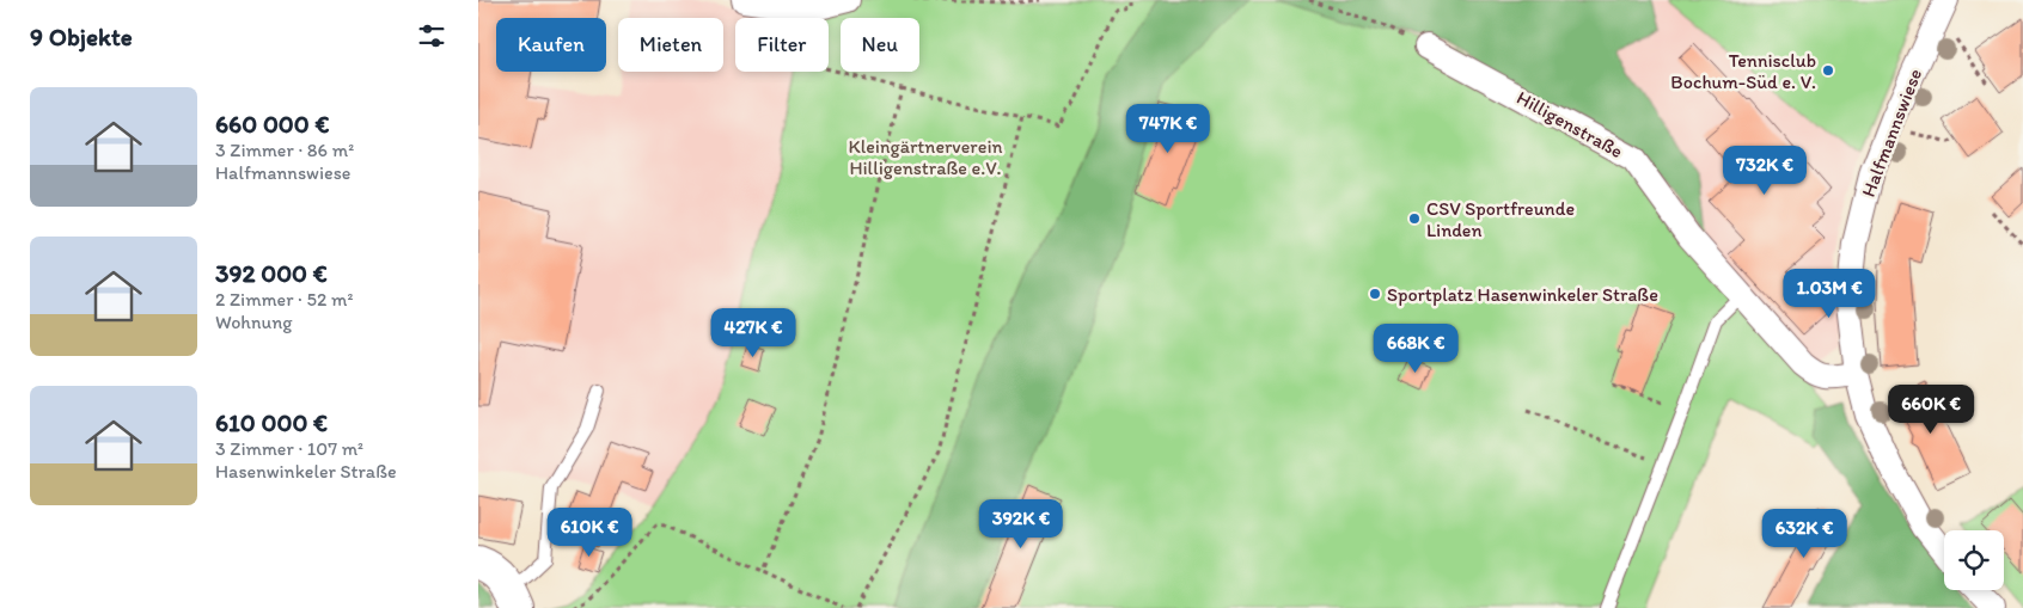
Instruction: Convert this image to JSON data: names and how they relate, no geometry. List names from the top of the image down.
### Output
{
  "streets": {
    "street": ["Hilligenstraße", "Halfmannswiese"]
  },
  "crossings": [
    ["Hilligenstraße", "Halfmannswiese"]
  ],
  "parks": ["Kleingärtnerverein Hilligenstraße e.V."],
  "places": ["Tennisclub Bochum-Süd e. V.", "CSV Sportfreunde Linden", "Sportplatz Hasenwinkeler Straße"],
  "page": {
    "heading": "9 Objekte",
    "chip": [
      "Kaufen",
      "Mieten",
      "Filter",
      "Neu"
    ],
    "list": [
      {
        "name": "660 000 €",
        "note": "3 Zimmer · 86 m² · Halfmannswiese"
      },
      {
        "name": "392 000 €",
        "note": "2 Zimmer · 52 m² · Wohnung"
      },
      {
        "name": "610 000 €",
        "note": "3 Zimmer · 107 m² · Hasenwinkeler Straße"
      }
    ],
    "price": [
      "747K €",
      "732K €",
      "1.03M €",
      "427K €",
      "668K €",
      "660K €",
      "392K €",
      "610K €",
      "632K €"
    ]
  }
}
